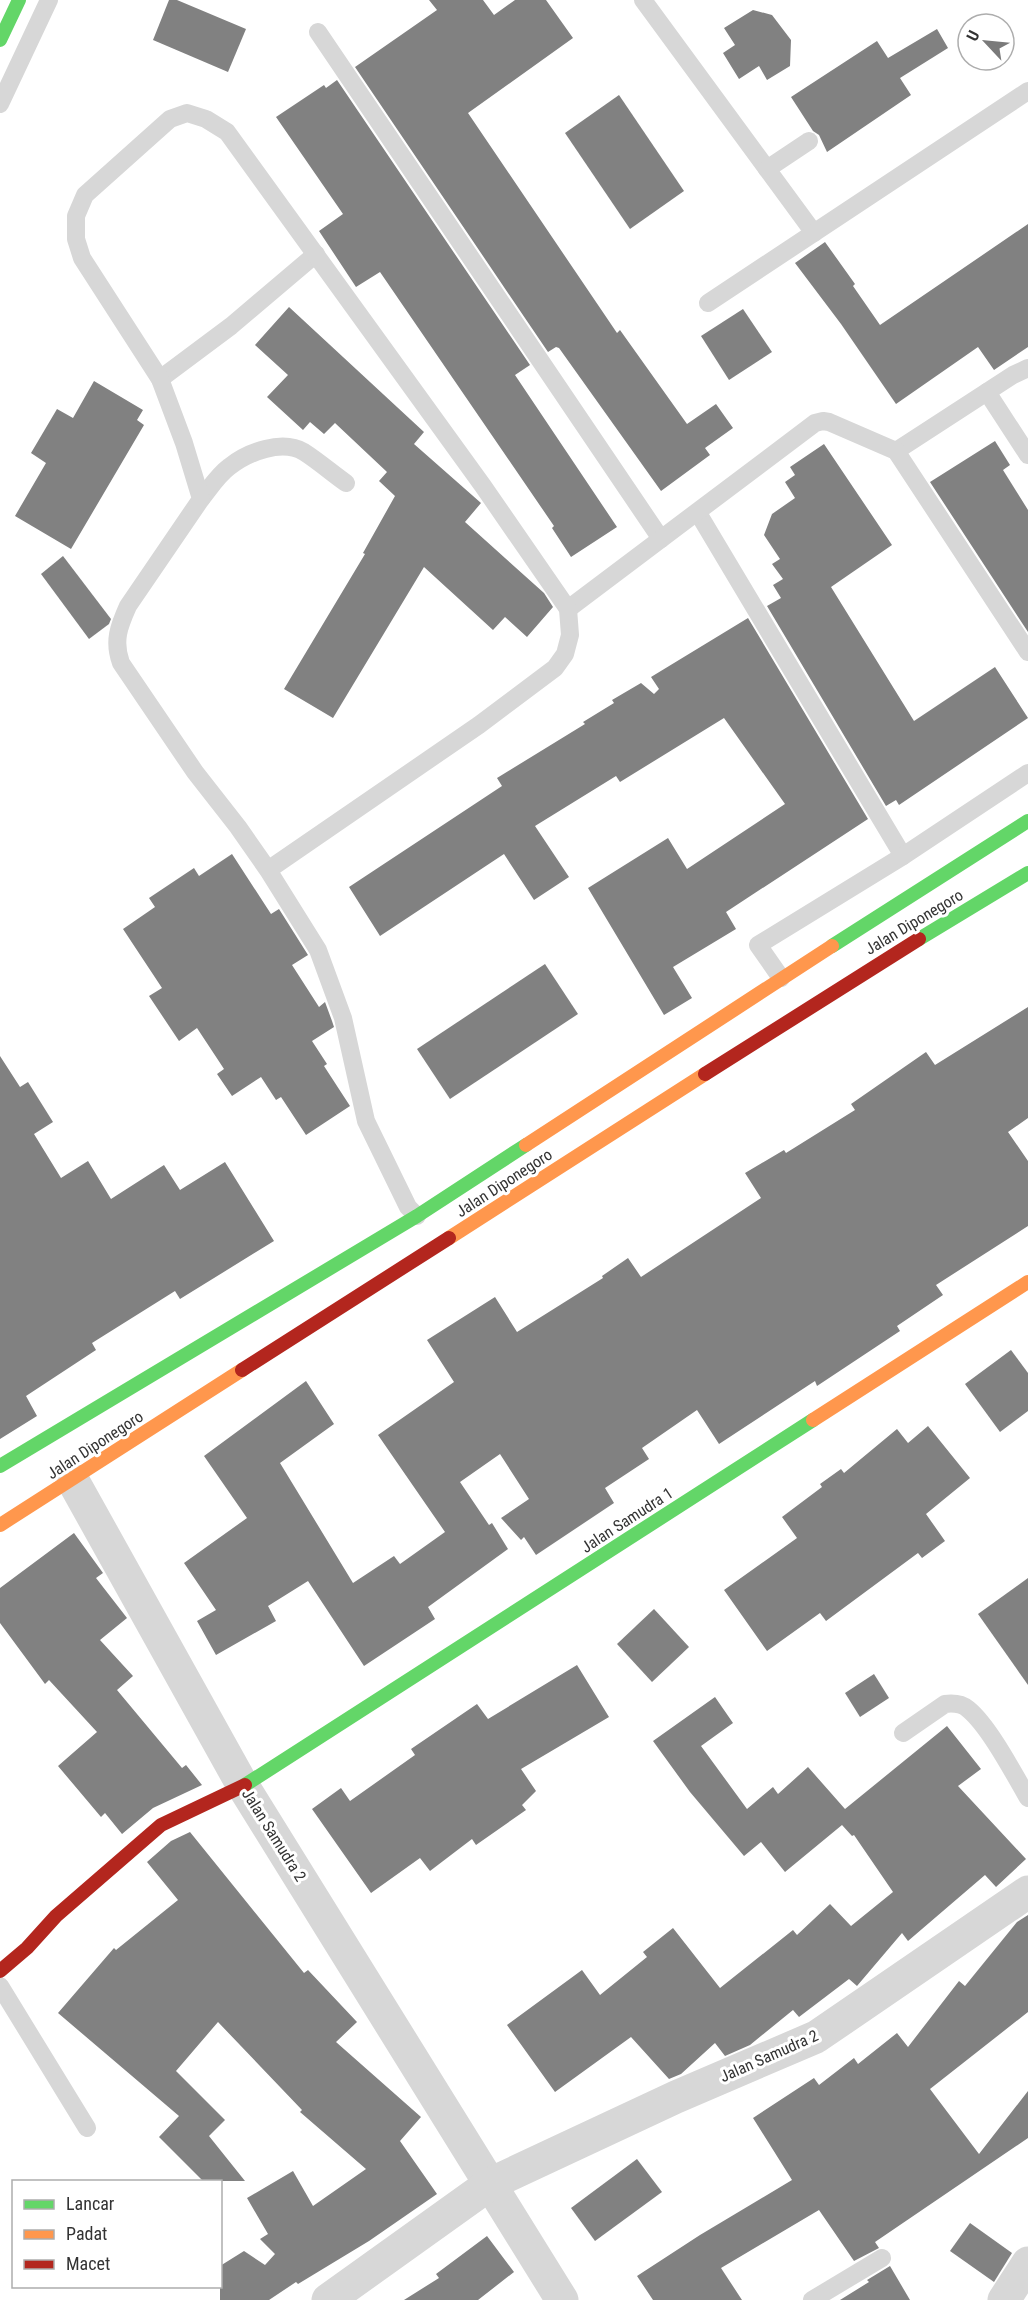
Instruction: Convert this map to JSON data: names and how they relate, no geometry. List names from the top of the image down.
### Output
{
  "streets": {
    "main road": ["Jalan Diponegoro", "Jalan Samudra 1"],
    "street": ["Jalan Samudra 2"]
  },
  "crossings": [
    ["Jalan Diponegoro", "Jalan Samudra 2"],
    ["Jalan Samudra 1", "Jalan Samudra 2"]
  ],
  "legend": ["Lancar", "Padat", "Macet"],
  "north": "top left"
}
